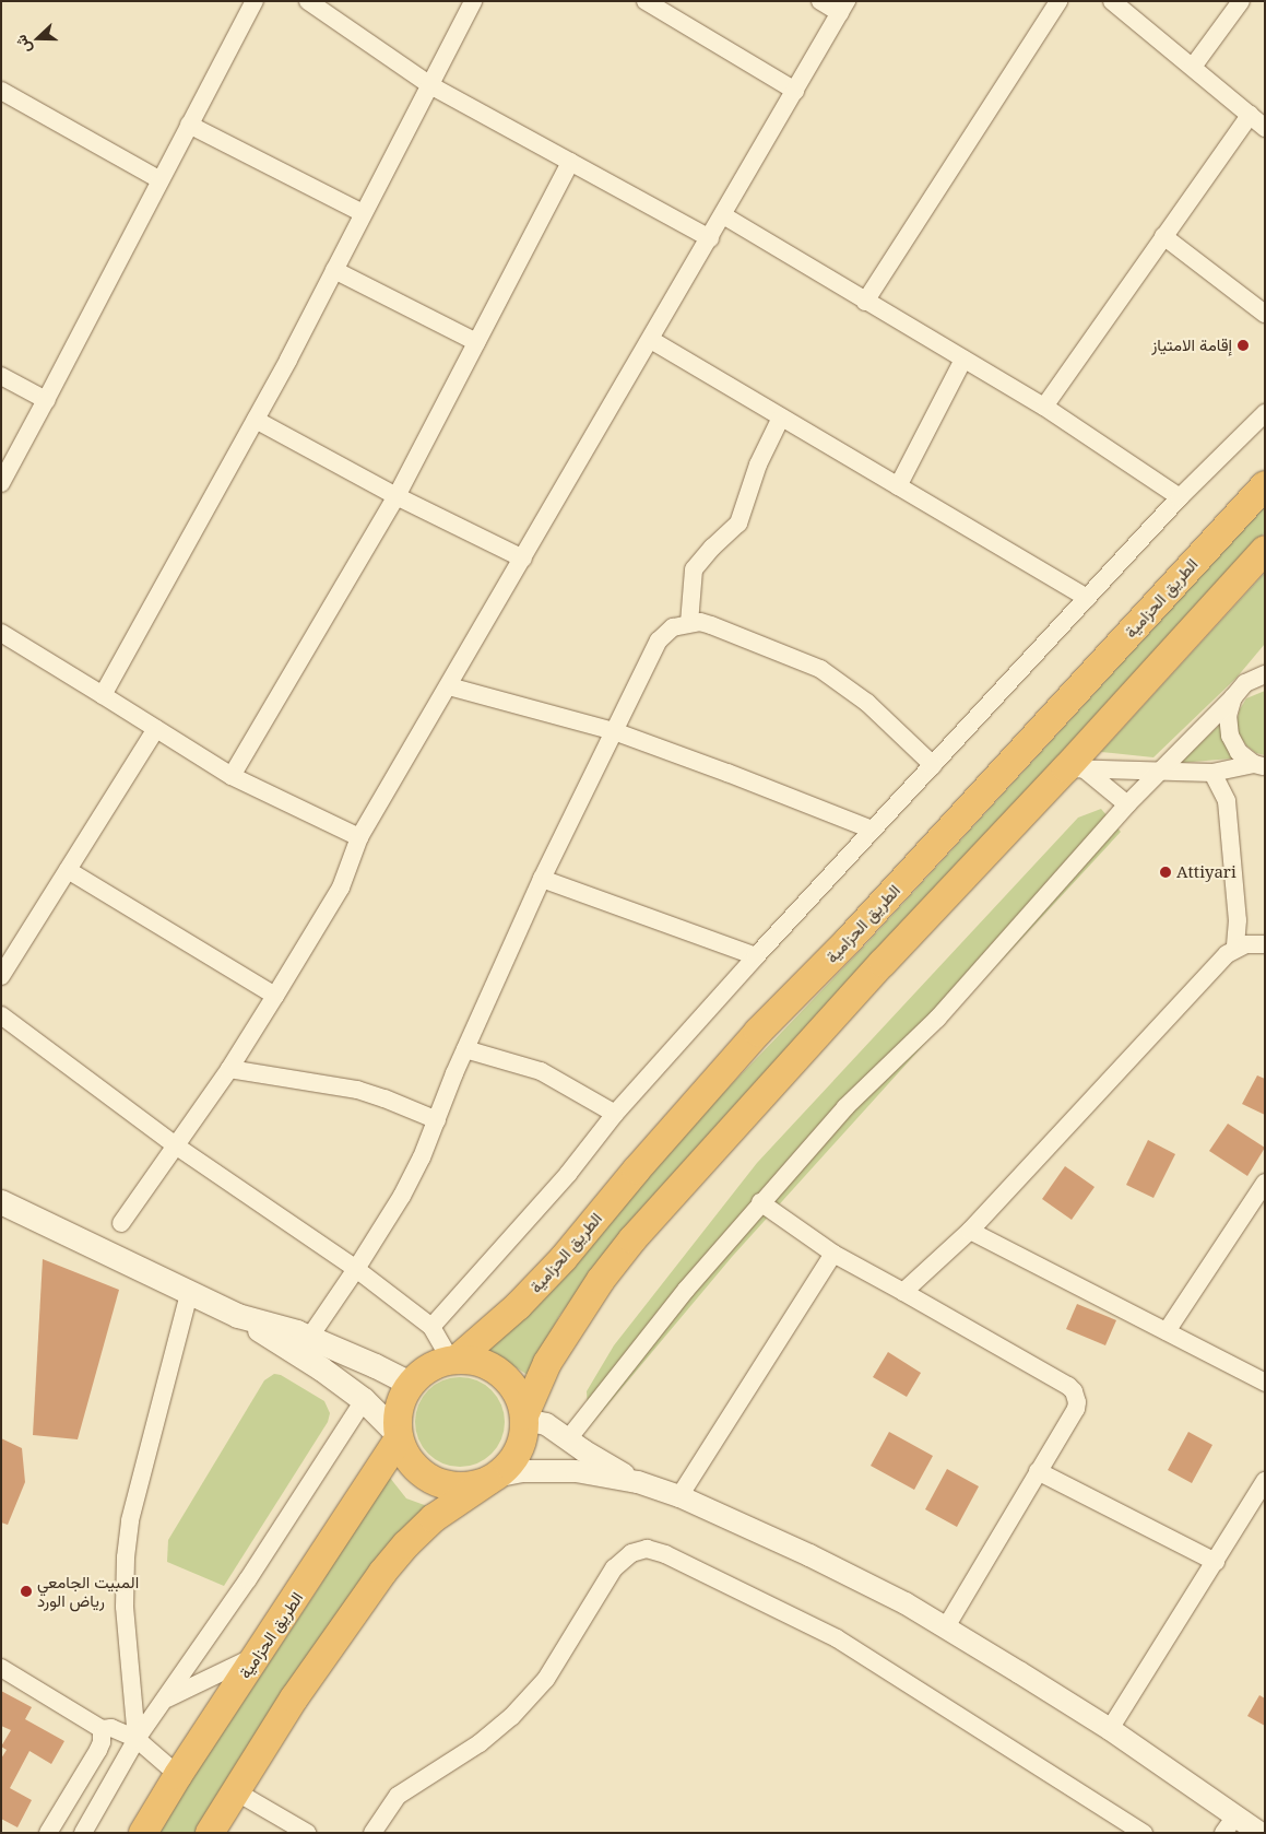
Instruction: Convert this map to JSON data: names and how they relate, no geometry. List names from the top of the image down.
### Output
{
  "streets": {
    "highway": ["الطريق الحزامية"]
  },
  "places": ["إقامة الامتياز", "Attiyari", "المبيت الجامعي رياض الورد"],
  "north": "left"
}
